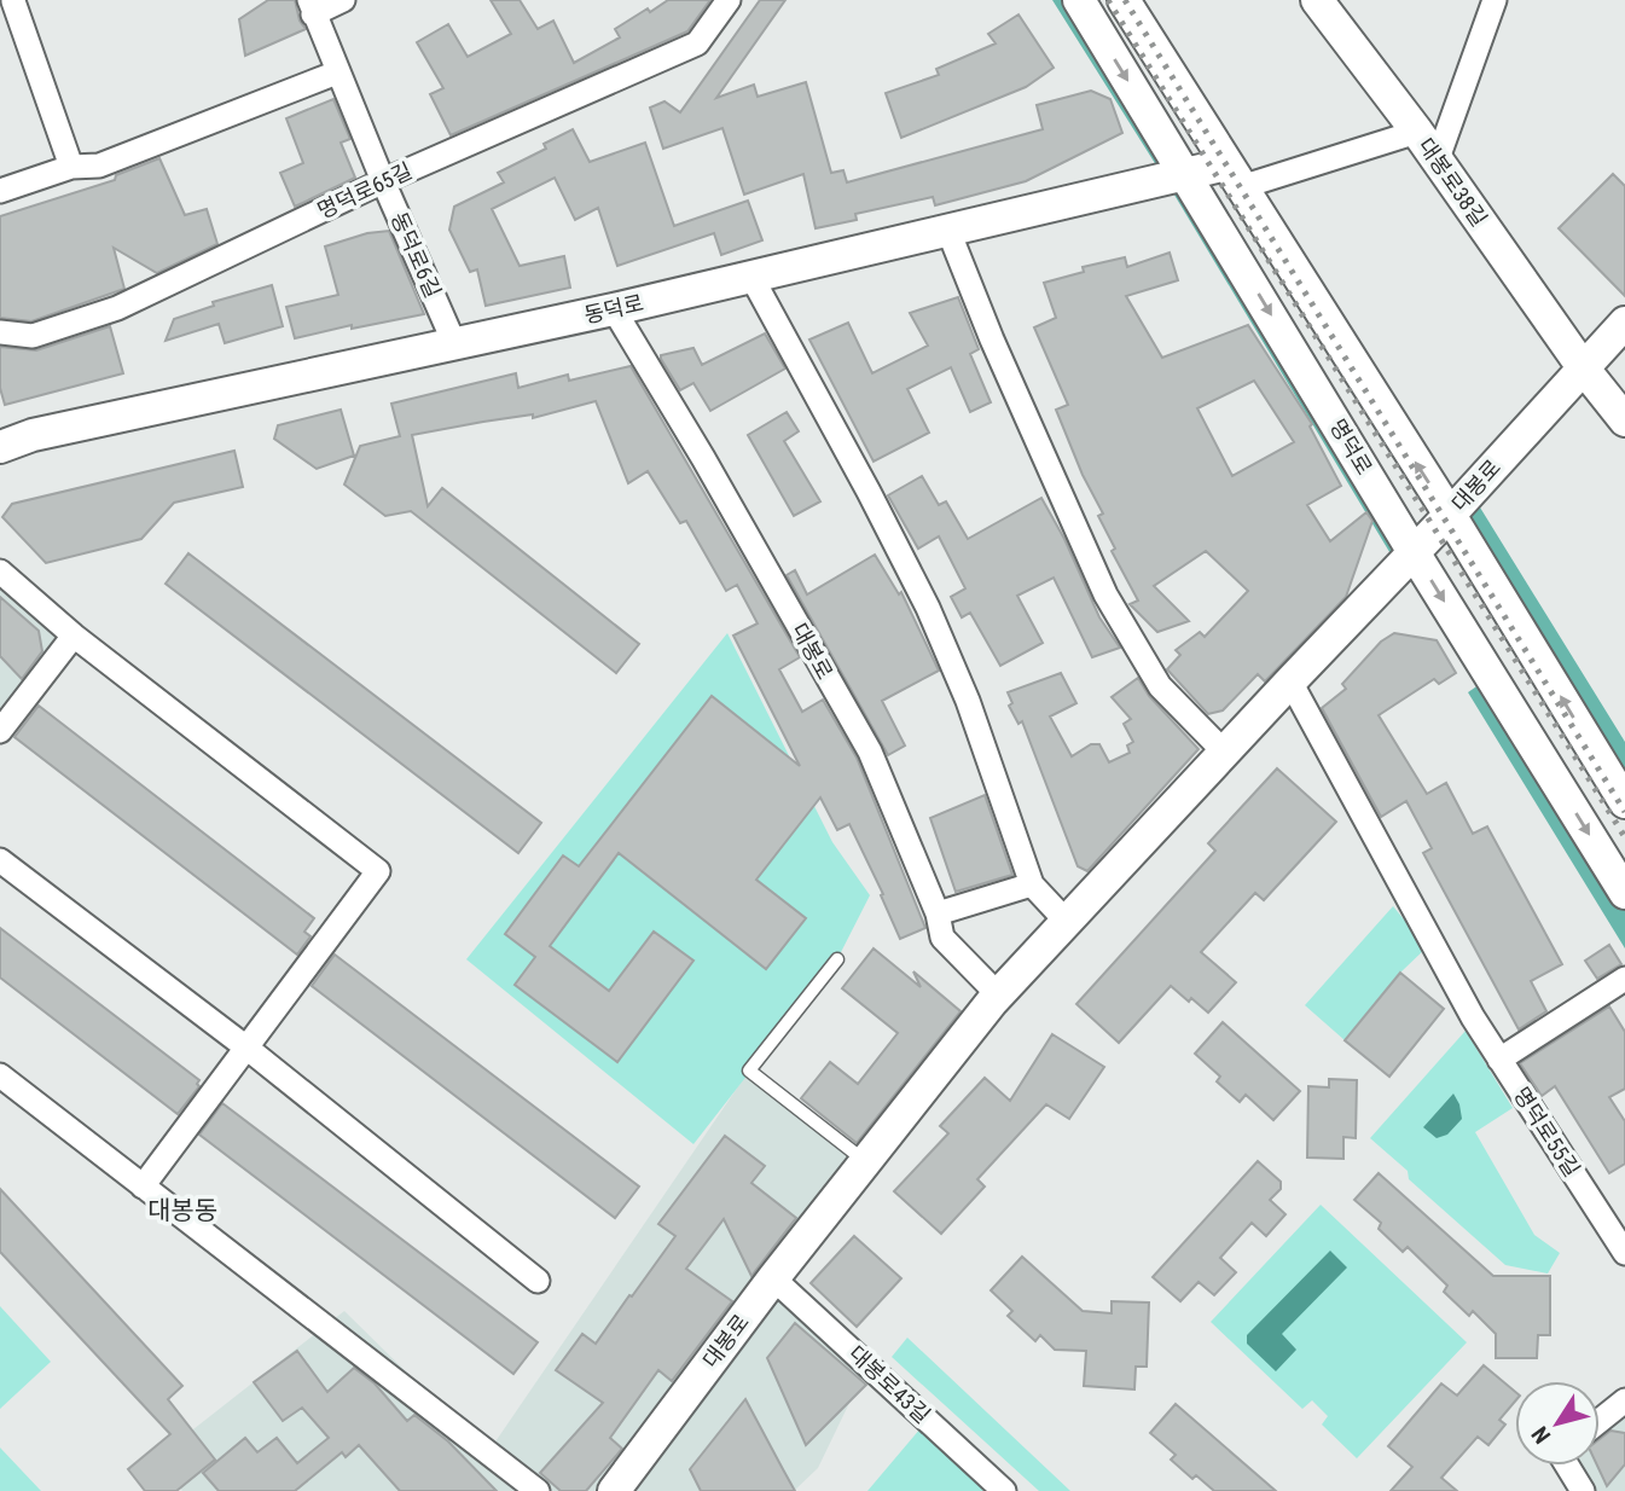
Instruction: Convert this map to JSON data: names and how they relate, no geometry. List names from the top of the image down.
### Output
{
  "streets": {
    "street": [
      "대봉로38길",
      "명덕로65길",
      "동덕로6길",
      "동덕로",
      "명덕로",
      "대봉로",
      "명덕로55길",
      "대봉로43길"
    ]
  },
  "crossings": [
    ["대봉로38길", "대봉로"],
    ["명덕로65길", "동덕로6길"],
    ["동덕로6길", "동덕로"],
    ["동덕로", "명덕로"],
    ["동덕로", "대봉로"],
    ["명덕로", "대봉로"],
    ["대봉로", "명덕로55길"],
    ["대봉로", "대봉로43길"]
  ],
  "districts": ["대봉동"],
  "north": "bottom left"
}
